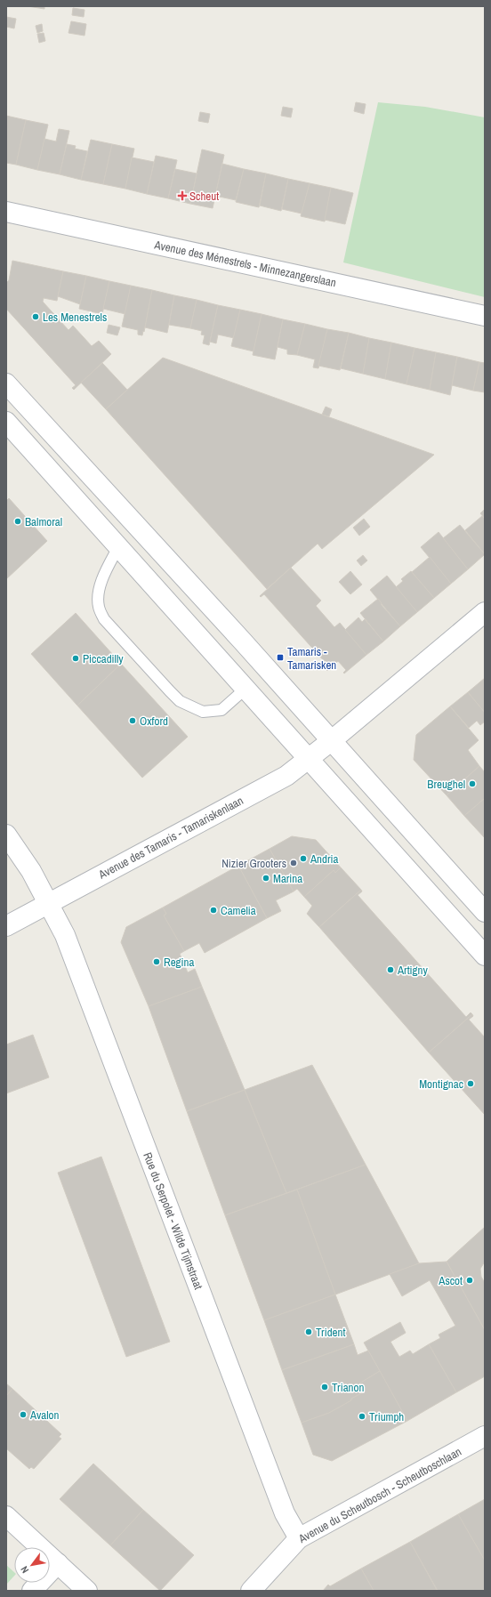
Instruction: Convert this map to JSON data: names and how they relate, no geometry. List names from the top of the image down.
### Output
{
  "streets": {
    "street": [
      "Avenue des Ménestrels - Minnezangerslaan",
      "Avenue des Tamaris - Tamariskenlaan",
      "Rue du Serpolet - Wilde Tijmstraat",
      "Avenue du Scheutbosch - Scheutboschlaan"
    ]
  },
  "crossings": [
    ["Avenue des Tamaris - Tamariskenlaan", "Rue du Serpolet - Wilde Tijmstraat"],
    ["Rue du Serpolet - Wilde Tijmstraat", "Avenue du Scheutbosch - Scheutboschlaan"]
  ],
  "places": {
    "health": ["Scheut"],
    "other": [
      "Les Menestrels",
      "Balmoral",
      "Piccadilly",
      "Oxford",
      "Breughel",
      "Andria",
      "Nizier Grooters",
      "Marina",
      "Camelia",
      "Regina",
      "Artigny",
      "Montignac",
      "Ascot",
      "Trident",
      "Trianon",
      "Avalon",
      "Triumph"
    ],
    "transit": ["Tamaris - Tamarisken"]
  },
  "north": "bottom left"
}
